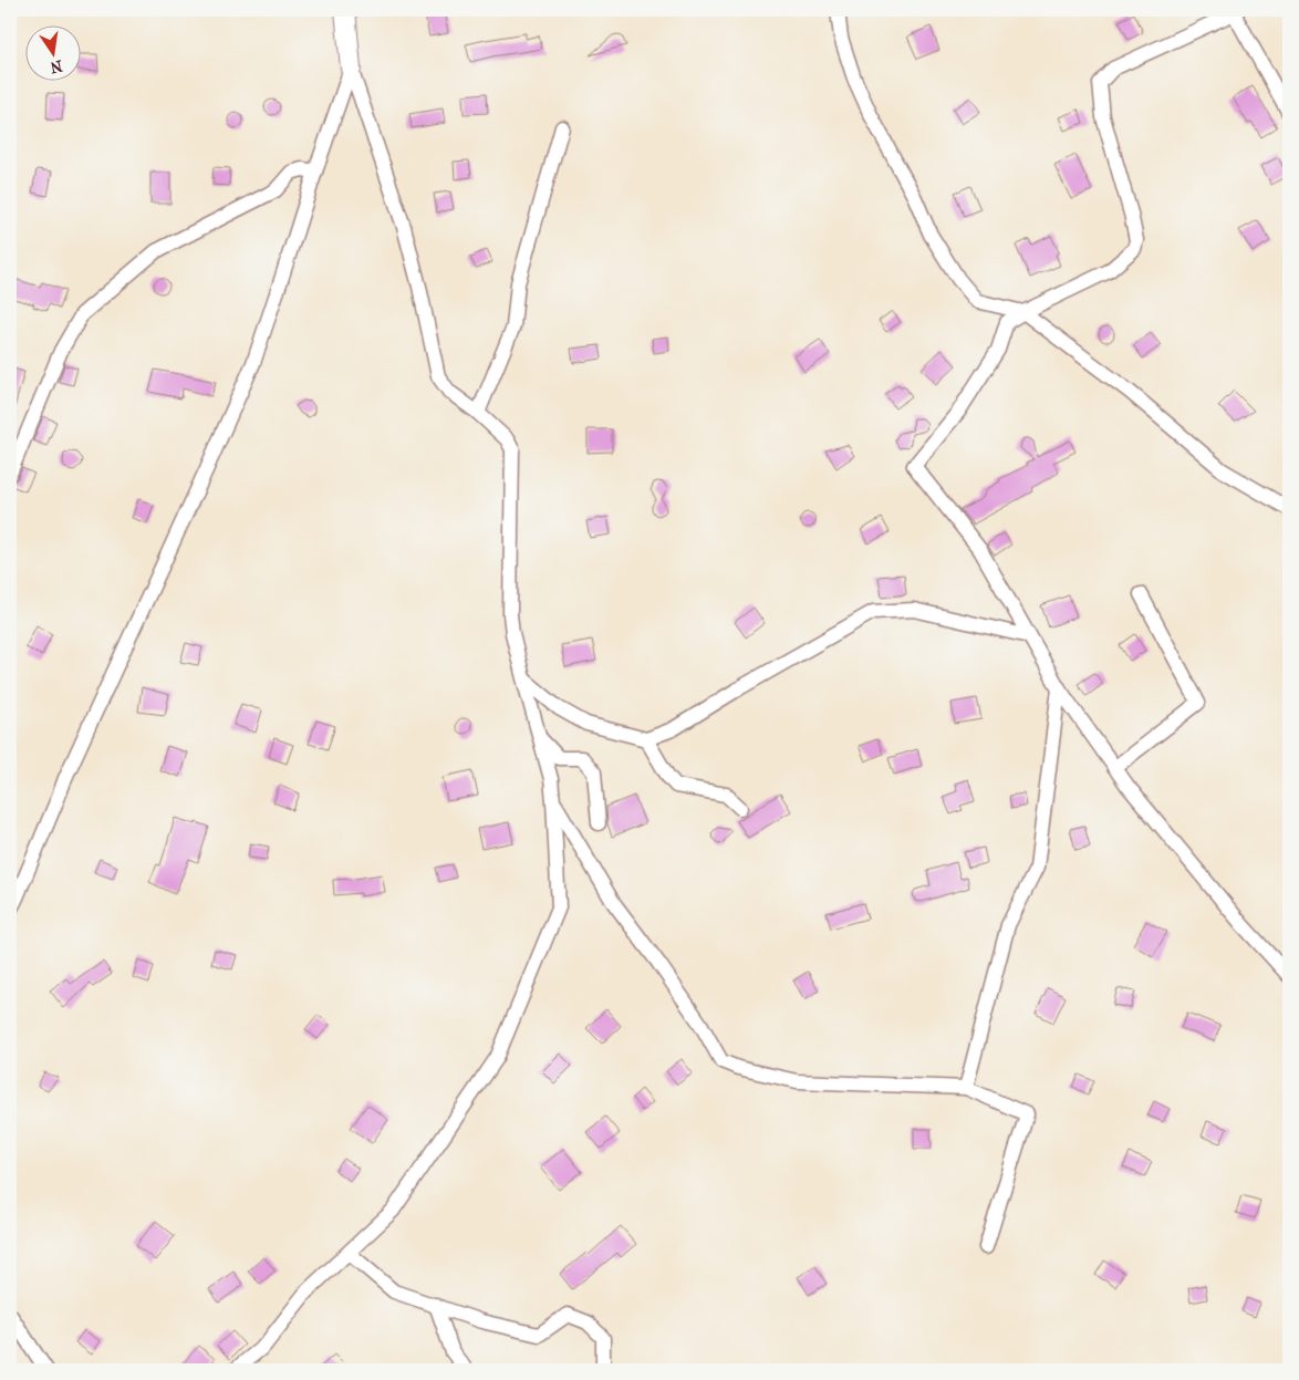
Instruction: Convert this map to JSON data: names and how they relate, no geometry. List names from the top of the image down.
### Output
{
  "north": "bottom"
}
